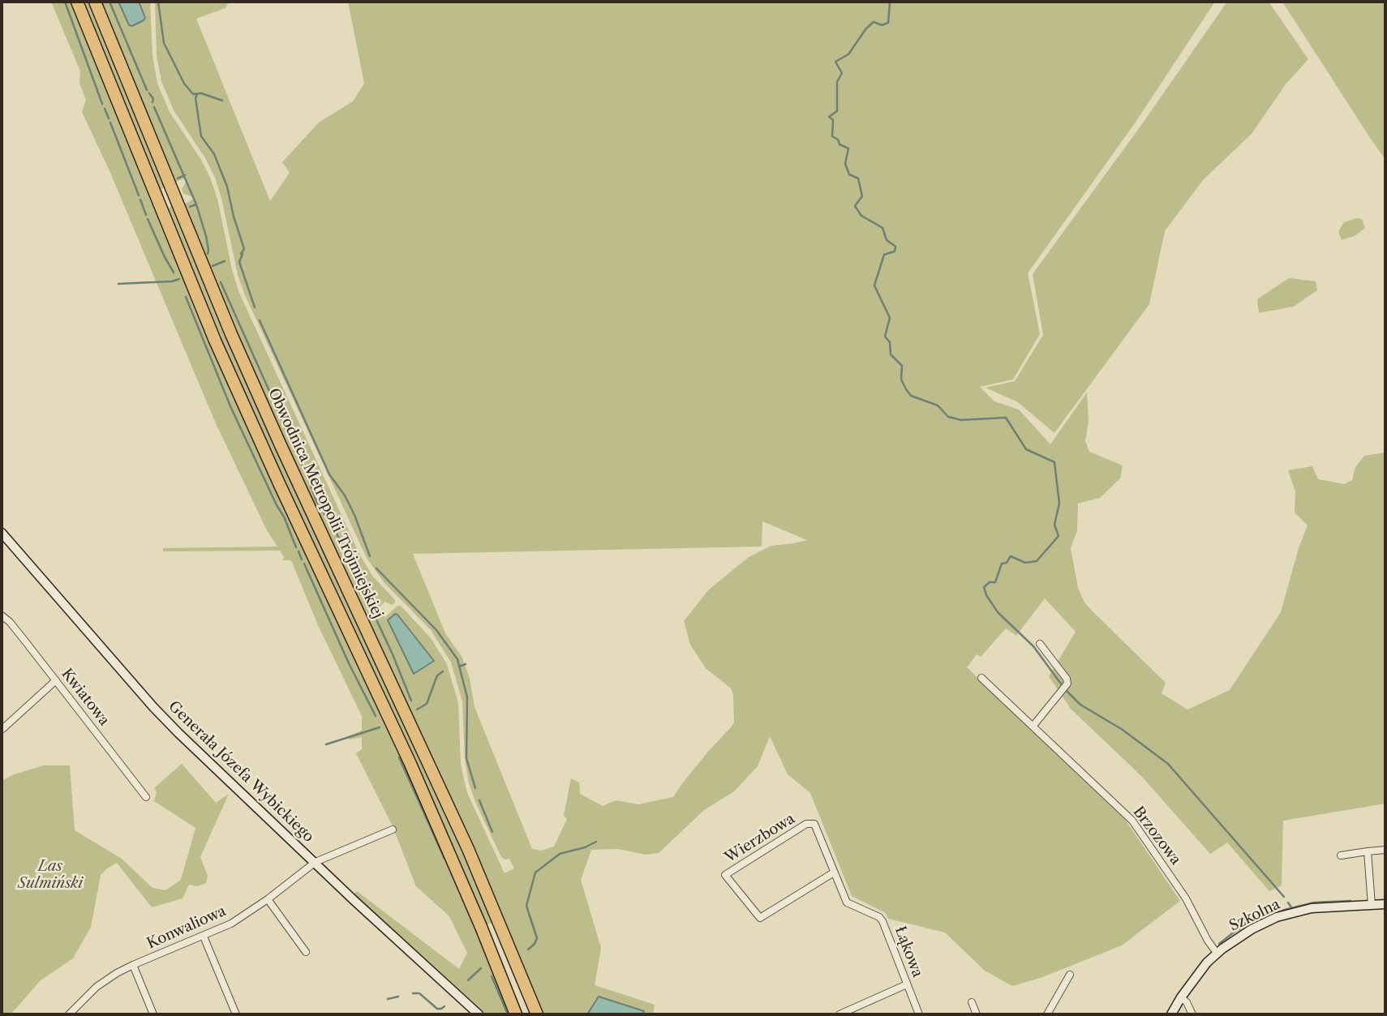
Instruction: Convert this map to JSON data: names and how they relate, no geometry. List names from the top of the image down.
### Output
{
  "streets": {
    "highway": ["Obwodnica Metropolii Trójmiejskiej"],
    "main road": ["Generała Józefa Wybickiego", "Szkolna"],
    "street": [
      "Kwiatowa",
      "Brzozowa",
      "Wierzbowa",
      "Konwaliowa",
      "Łąkowa"
    ]
  },
  "crossings": [
    ["Generała Józefa Wybickiego", "Konwaliowa"],
    ["Brzozowa", "Szkolna"],
    ["Wierzbowa", "Łąkowa"]
  ],
  "parks": ["Las Sulmiński"]
}
